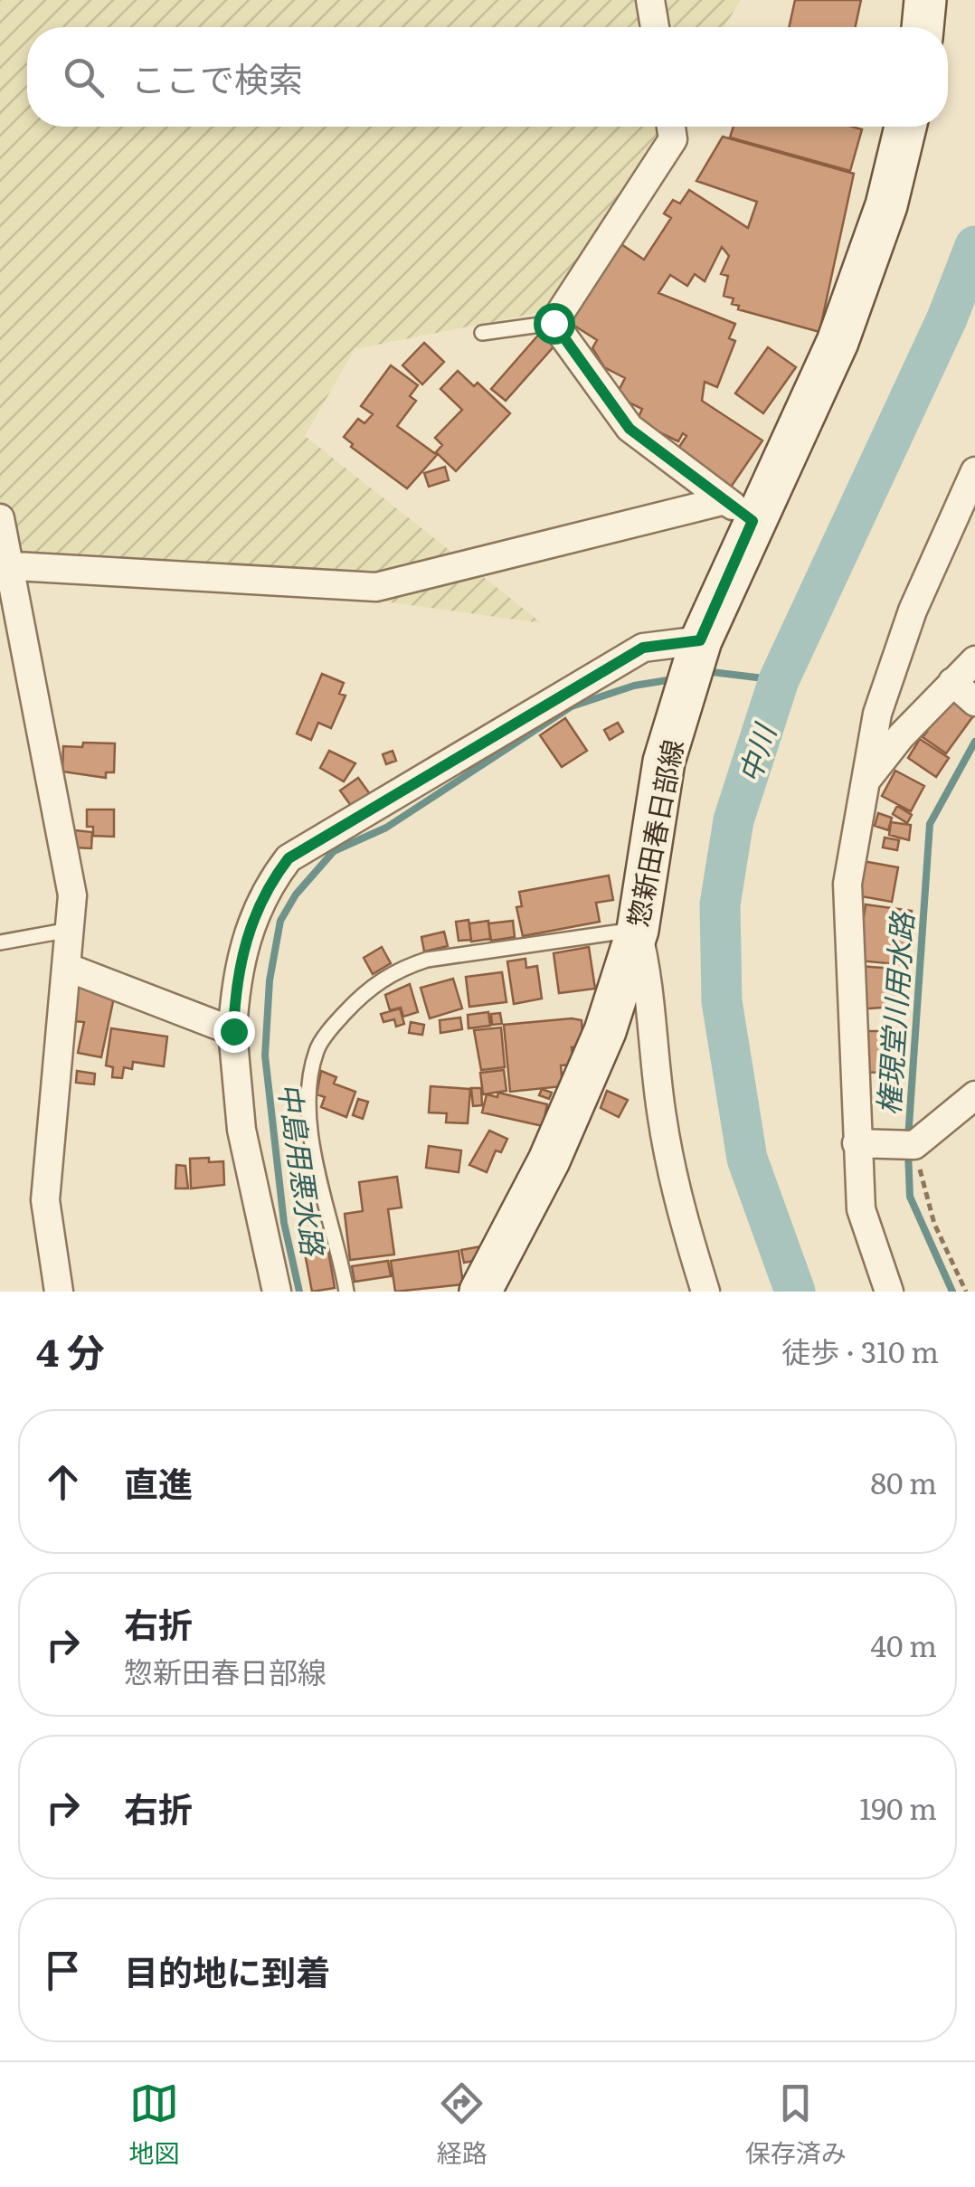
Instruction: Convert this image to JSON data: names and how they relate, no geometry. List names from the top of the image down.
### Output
{
  "streets": {
    "main road": ["惣新田春日部線"]
  },
  "water": ["中川", "権現堂川用水路", "中島用悪水路"],
  "page": {
    "search": "ここで検索",
    "heading": ["4 分", "徒歩 · 310 m"],
    "list": [
      ["直進", "80 m"],
      ["右折", "惣新田春日部線", "40 m"],
      ["右折", "190 m"],
      "目的地に到着"
    ],
    "nav": ["地図", "経路", "保存済み"]
  }
}
